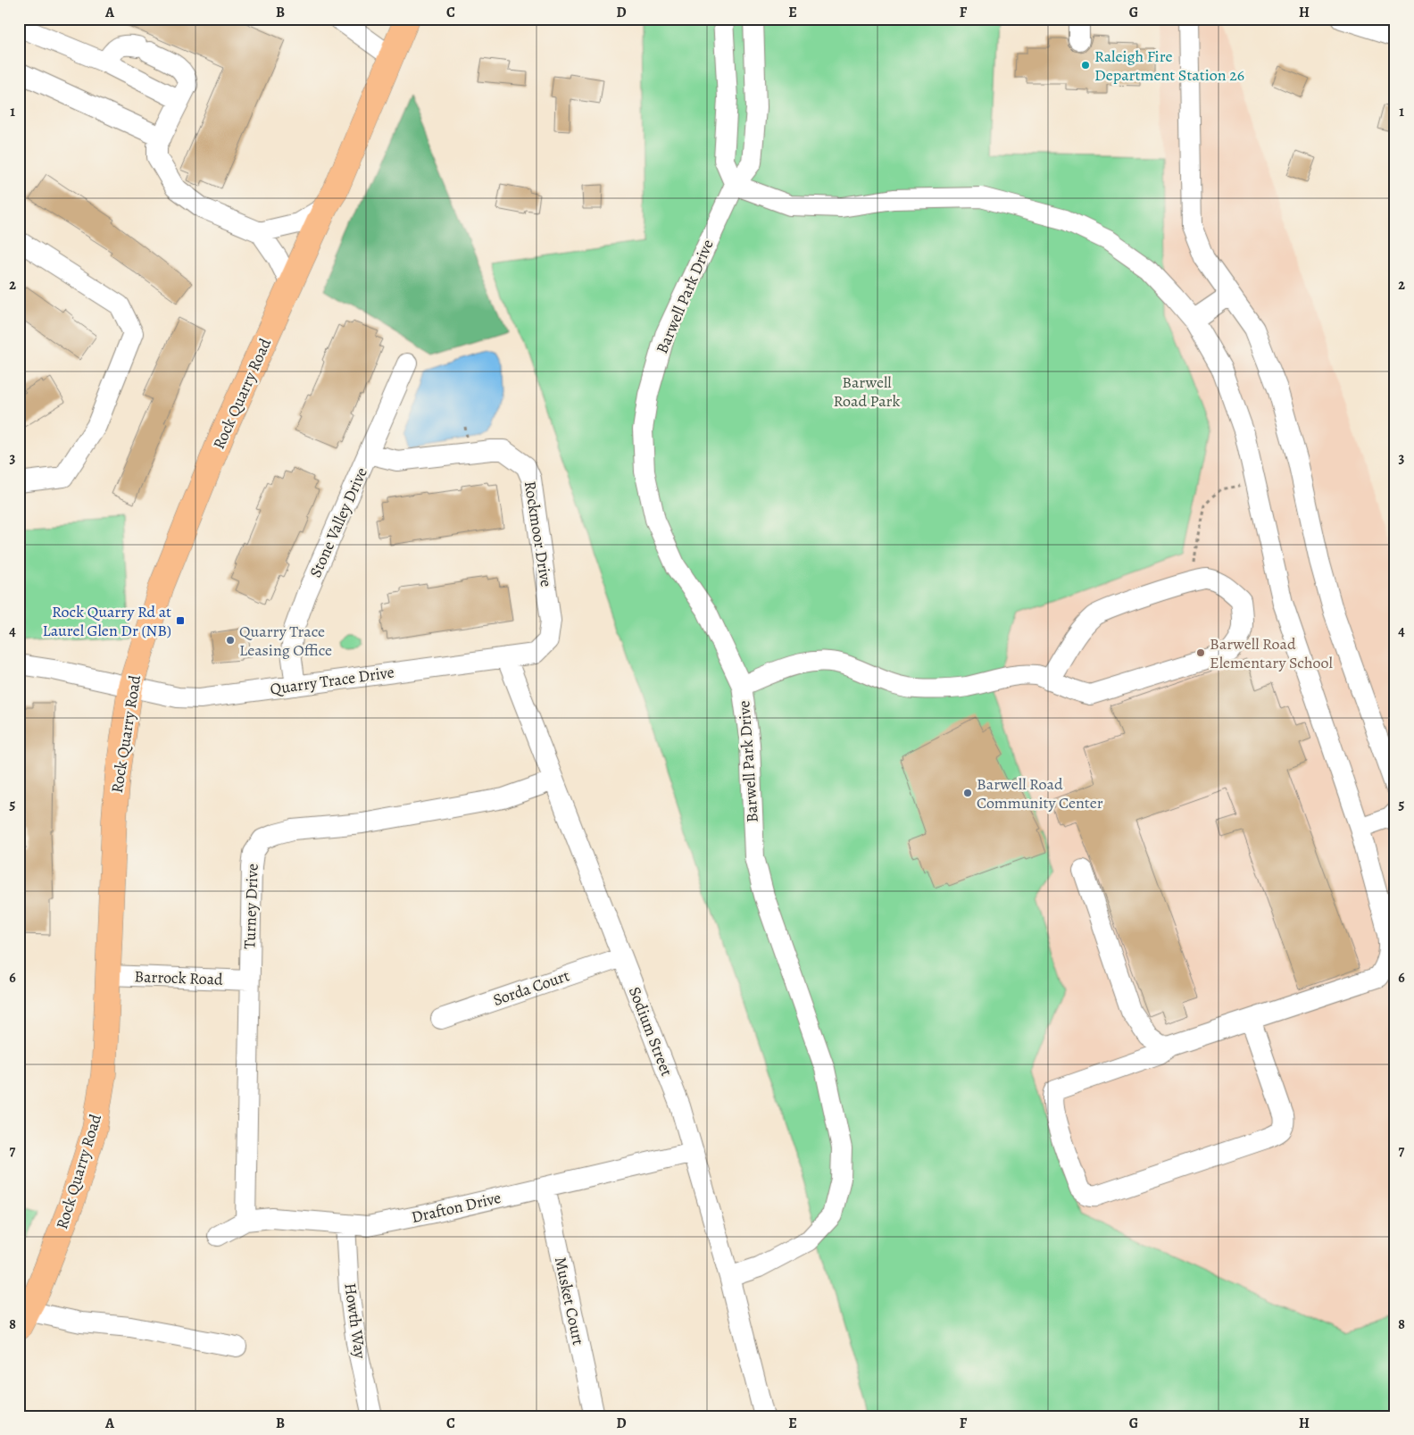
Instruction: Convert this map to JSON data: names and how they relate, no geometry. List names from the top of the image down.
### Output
{
  "streets": {
    "main road": ["Rock Quarry Road"],
    "street": [
      "Barwell Park Drive",
      "Stone Valley Drive",
      "Rockmoor Drive",
      "Quarry Trace Drive",
      "Turney Drive",
      "Barrock Road",
      "Sorda Court",
      "Sodium Street",
      "Drafton Drive",
      "Musket Court",
      "Howth Way"
    ]
  },
  "crossings": [
    ["Barwell Park Drive", "Sodium Street"],
    ["Rock Quarry Road", "Quarry Trace Drive"],
    ["Rock Quarry Road", "Barrock Road"],
    ["Stone Valley Drive", "Rockmoor Drive"],
    ["Stone Valley Drive", "Quarry Trace Drive"],
    ["Rockmoor Drive", "Quarry Trace Drive"],
    ["Quarry Trace Drive", "Sodium Street"],
    ["Turney Drive", "Barrock Road"],
    ["Turney Drive", "Sodium Street"],
    ["Turney Drive", "Drafton Drive"],
    ["Sorda Court", "Sodium Street"],
    ["Sodium Street", "Drafton Drive"],
    ["Drafton Drive", "Musket Court"],
    ["Drafton Drive", "Howth Way"]
  ],
  "parks": ["Barwell Road Park"],
  "places": {
    "other": [
      "Raleigh Fire Department Station 26",
      "Quarry Trace Leasing Office",
      "Barwell Road Elementary School",
      "Barwell Road Community Center"
    ],
    "transit": ["Rock Quarry Rd at Laurel Glen Dr (NB)"]
  },
  "grid": {
    "columns": [
      "A",
      "B",
      "C",
      "D",
      "E",
      "F",
      "G",
      "H"
    ],
    "rows": [
      "1",
      "2",
      "3",
      "4",
      "5",
      "6",
      "7",
      "8"
    ]
  }
}
